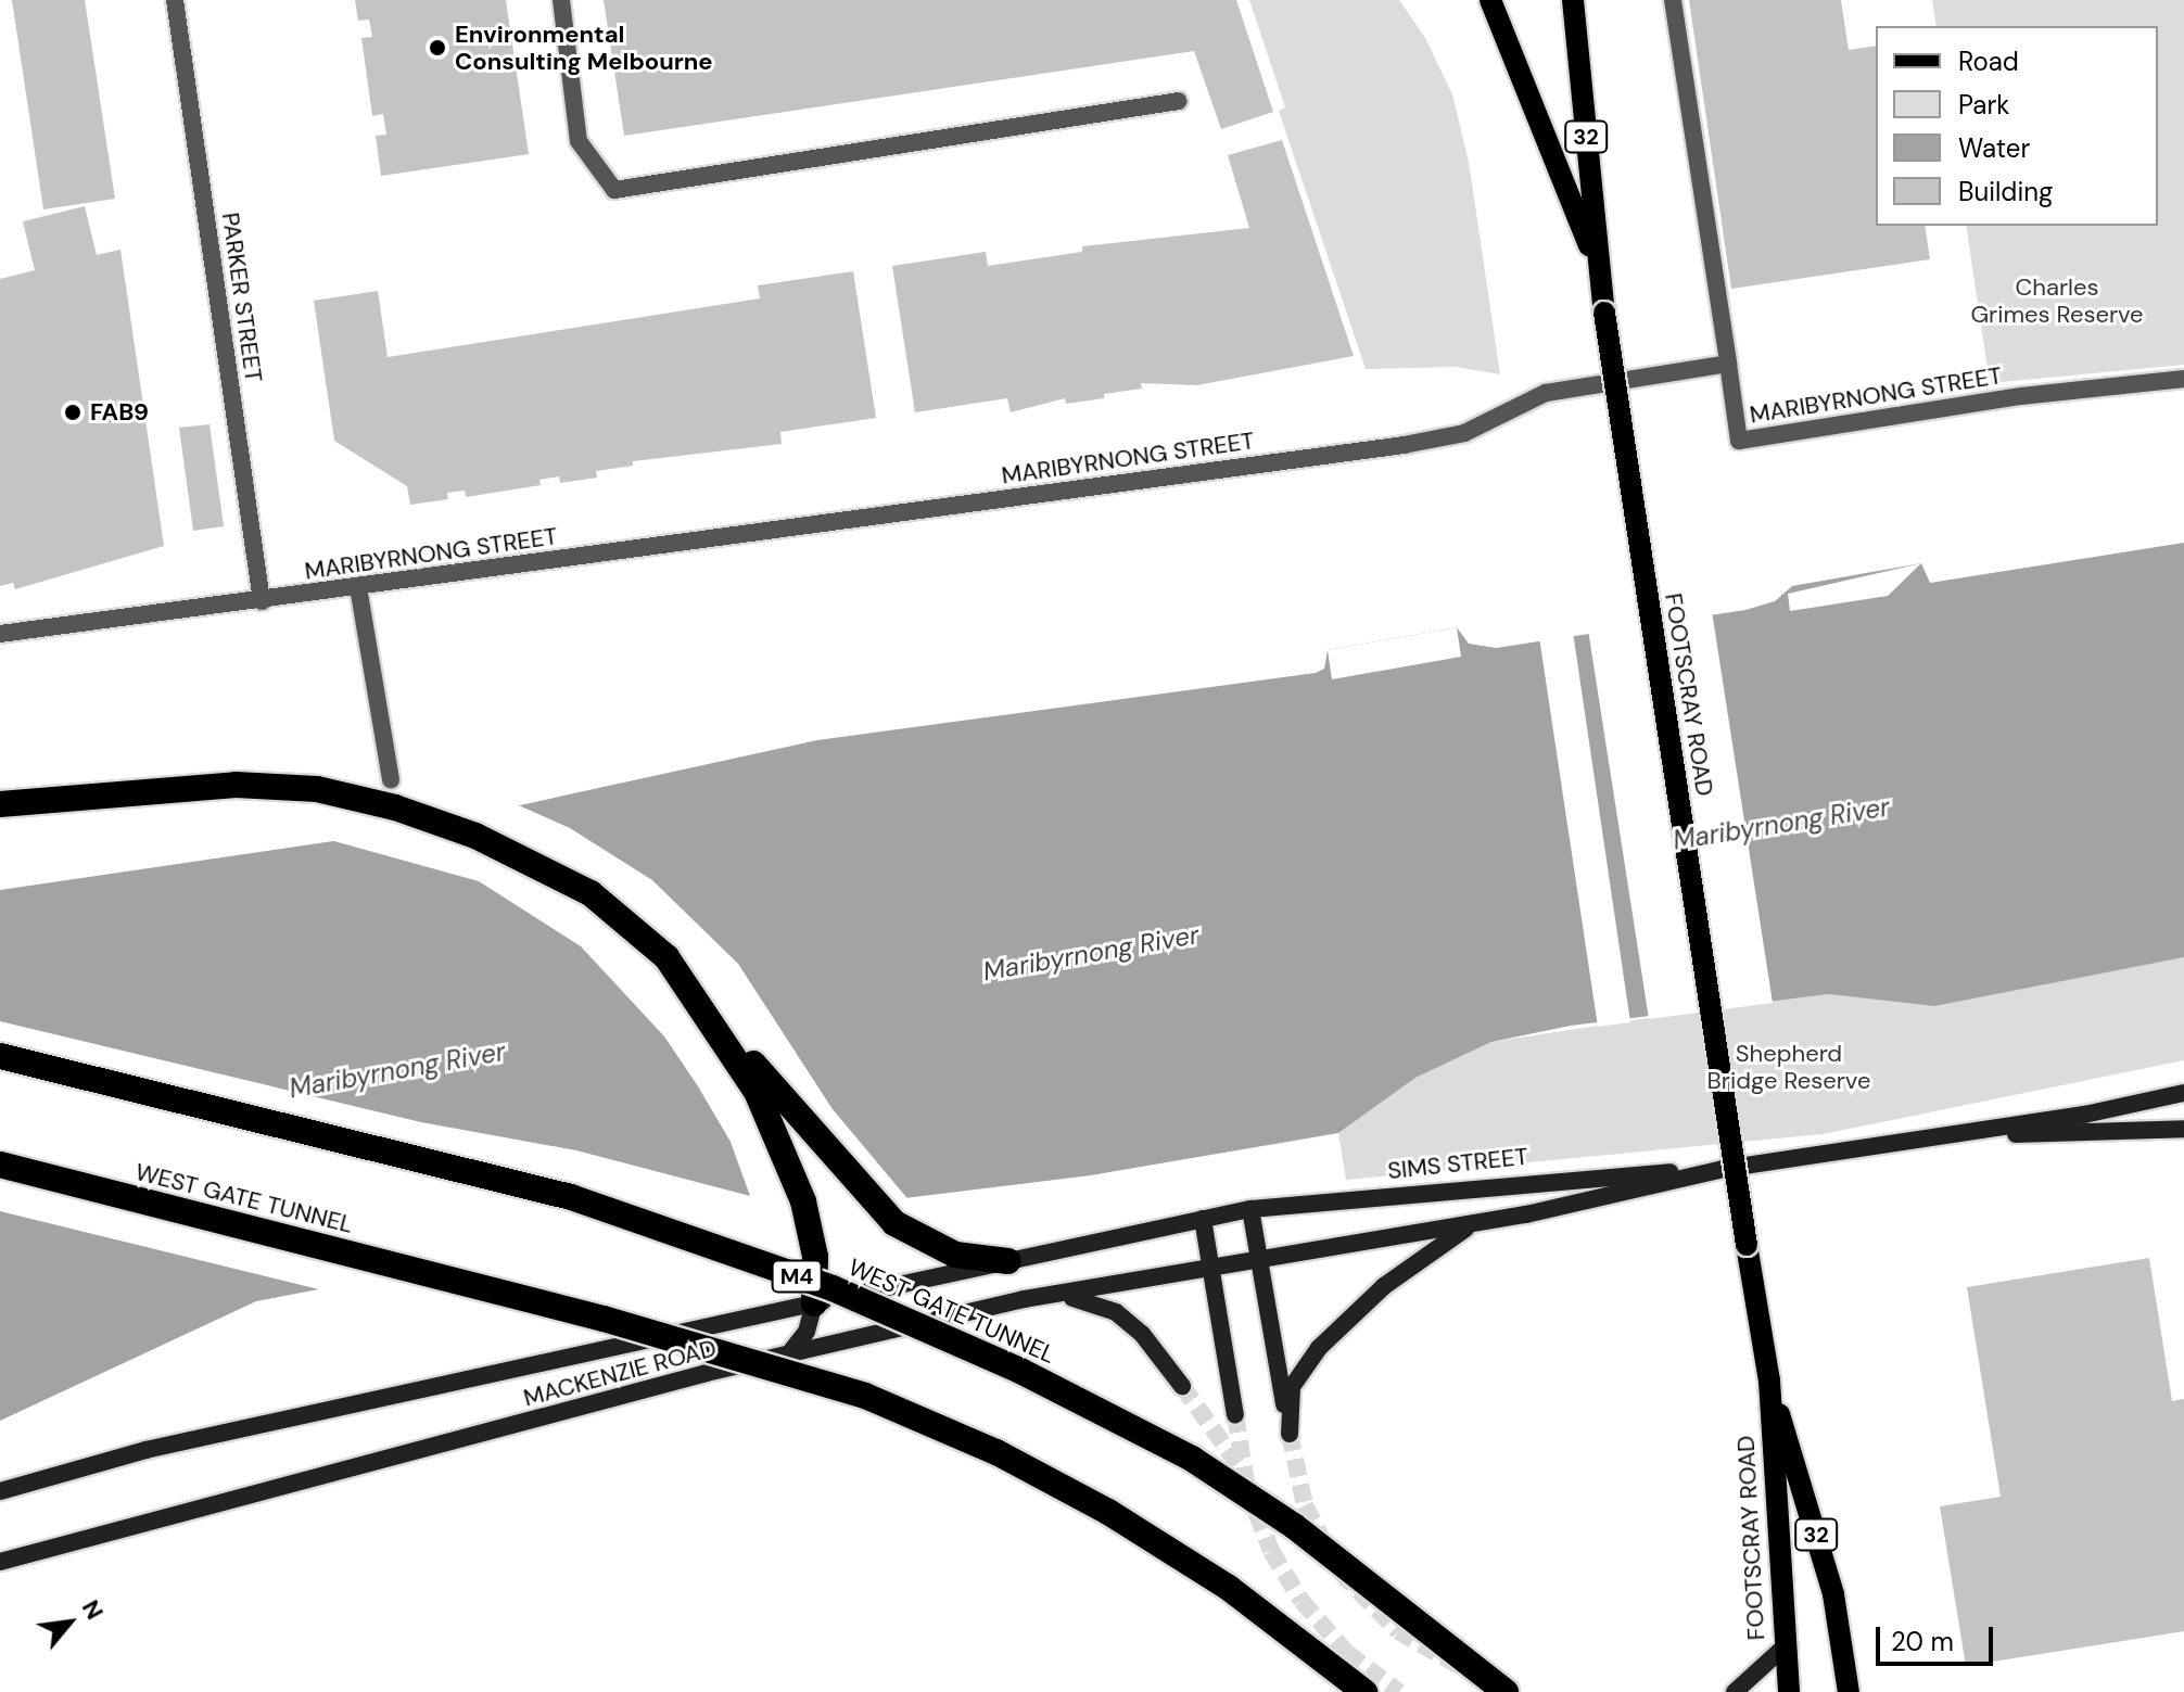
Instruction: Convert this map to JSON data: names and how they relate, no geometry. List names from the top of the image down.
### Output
{
  "streets": {
    "highway": ["WEST GATE TUNNEL", "M4"],
    "main road": ["32", "FOOTSCRAY ROAD"],
    "street": [
      "PARKER STREET",
      "MARIBYRNONG STREET",
      "SIMS STREET",
      "MACKENZIE ROAD"
    ]
  },
  "crossings": [
    ["PARKER STREET", "MARIBYRNONG STREET"],
    ["SIMS STREET", "MACKENZIE ROAD"]
  ],
  "water": ["Maribyrnong River"],
  "parks": ["Charles Grimes Reserve", "Shepherd Bridge Reserve"],
  "places": ["Environmental Consulting Melbourne", "FAB9"],
  "legend": [
    "Road",
    "Park",
    "Water",
    "Building"
  ],
  "scale_bar": "20 m",
  "north": "top right"
}
